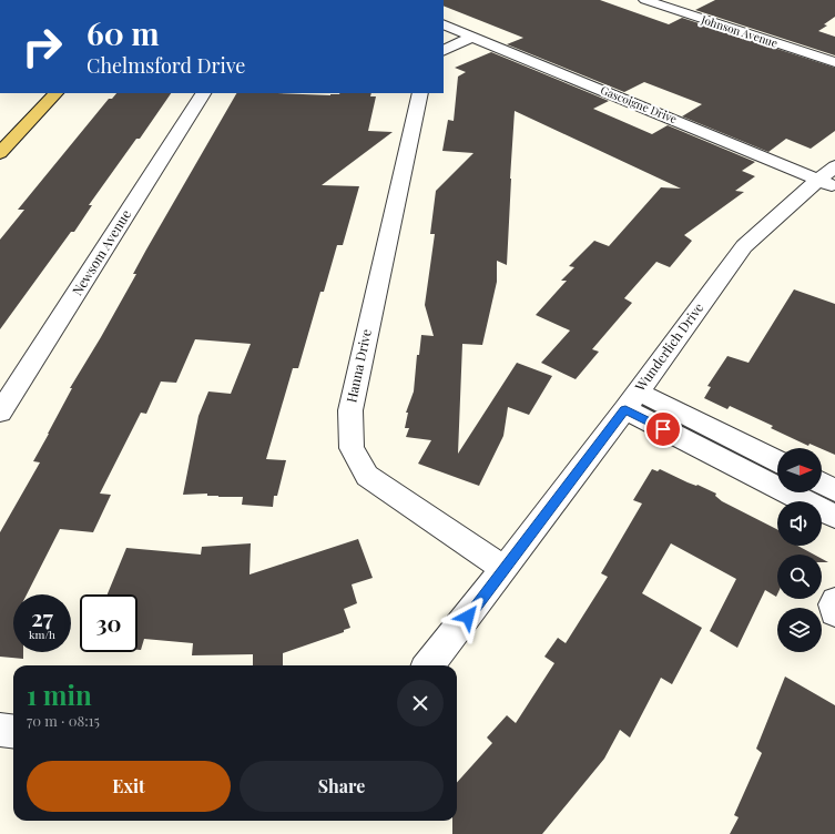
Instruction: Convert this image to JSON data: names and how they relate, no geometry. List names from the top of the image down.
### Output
{
  "streets": {
    "street": [
      "Johnson Avenue",
      "Gascoigne Drive",
      "Newsom Avenue",
      "Wunderlich Drive",
      "Hanna Drive"
    ]
  },
  "crossings": [
    ["Gascoigne Drive", "Wunderlich Drive"],
    ["Wunderlich Drive", "Hanna Drive"]
  ],
  "north": "right",
  "page": {
    "turn": ["60 m", "Chelmsford Drive"],
    "speed": "27 km/h",
    "limit": "30",
    "heading": ["1 min", "70 m · 08:15"],
    "buttons": ["Exit", "Share"]
  }
}
